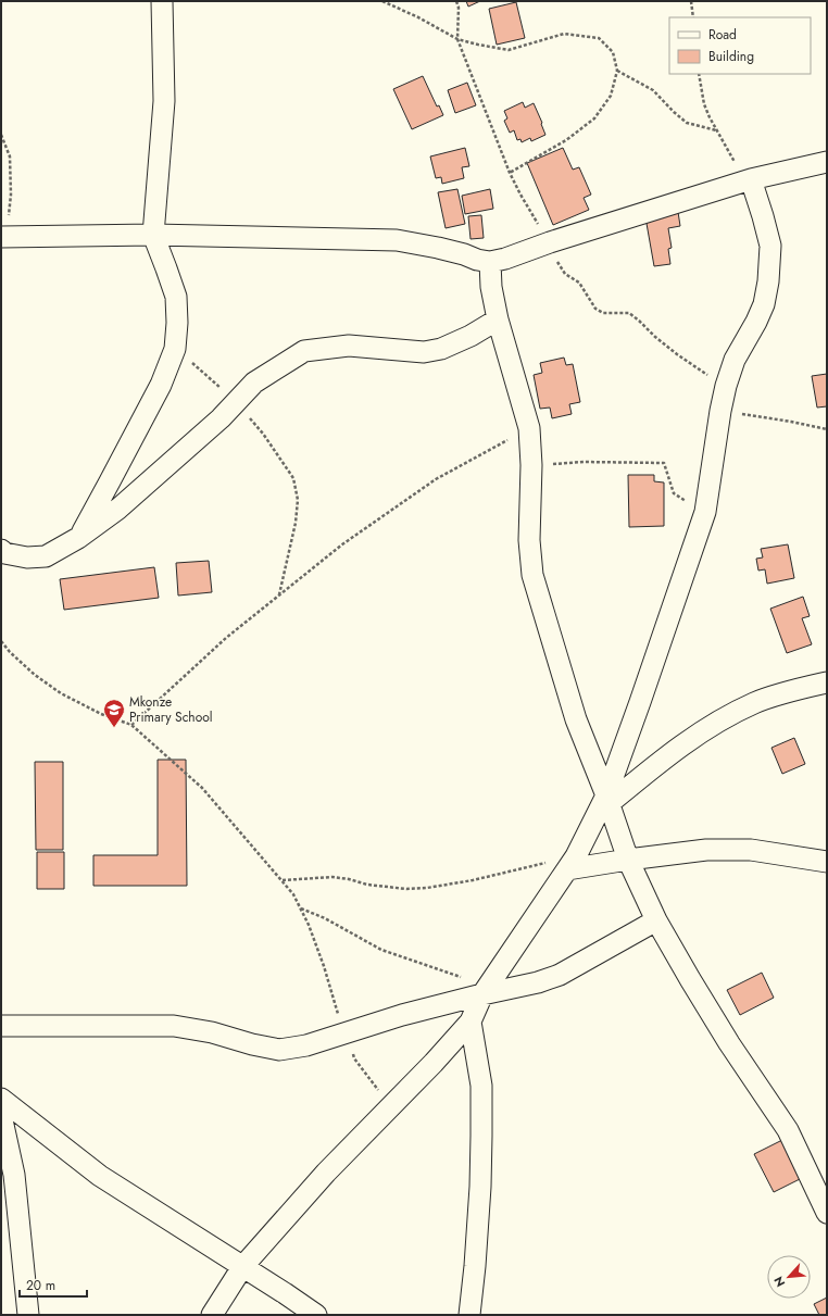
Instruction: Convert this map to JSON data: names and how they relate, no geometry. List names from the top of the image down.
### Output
{
  "places": {
    "school or university": ["Mkonze Primary School"]
  },
  "legend": ["Road", "Building"],
  "scale_bar": "20 m",
  "north": "bottom left"
}
